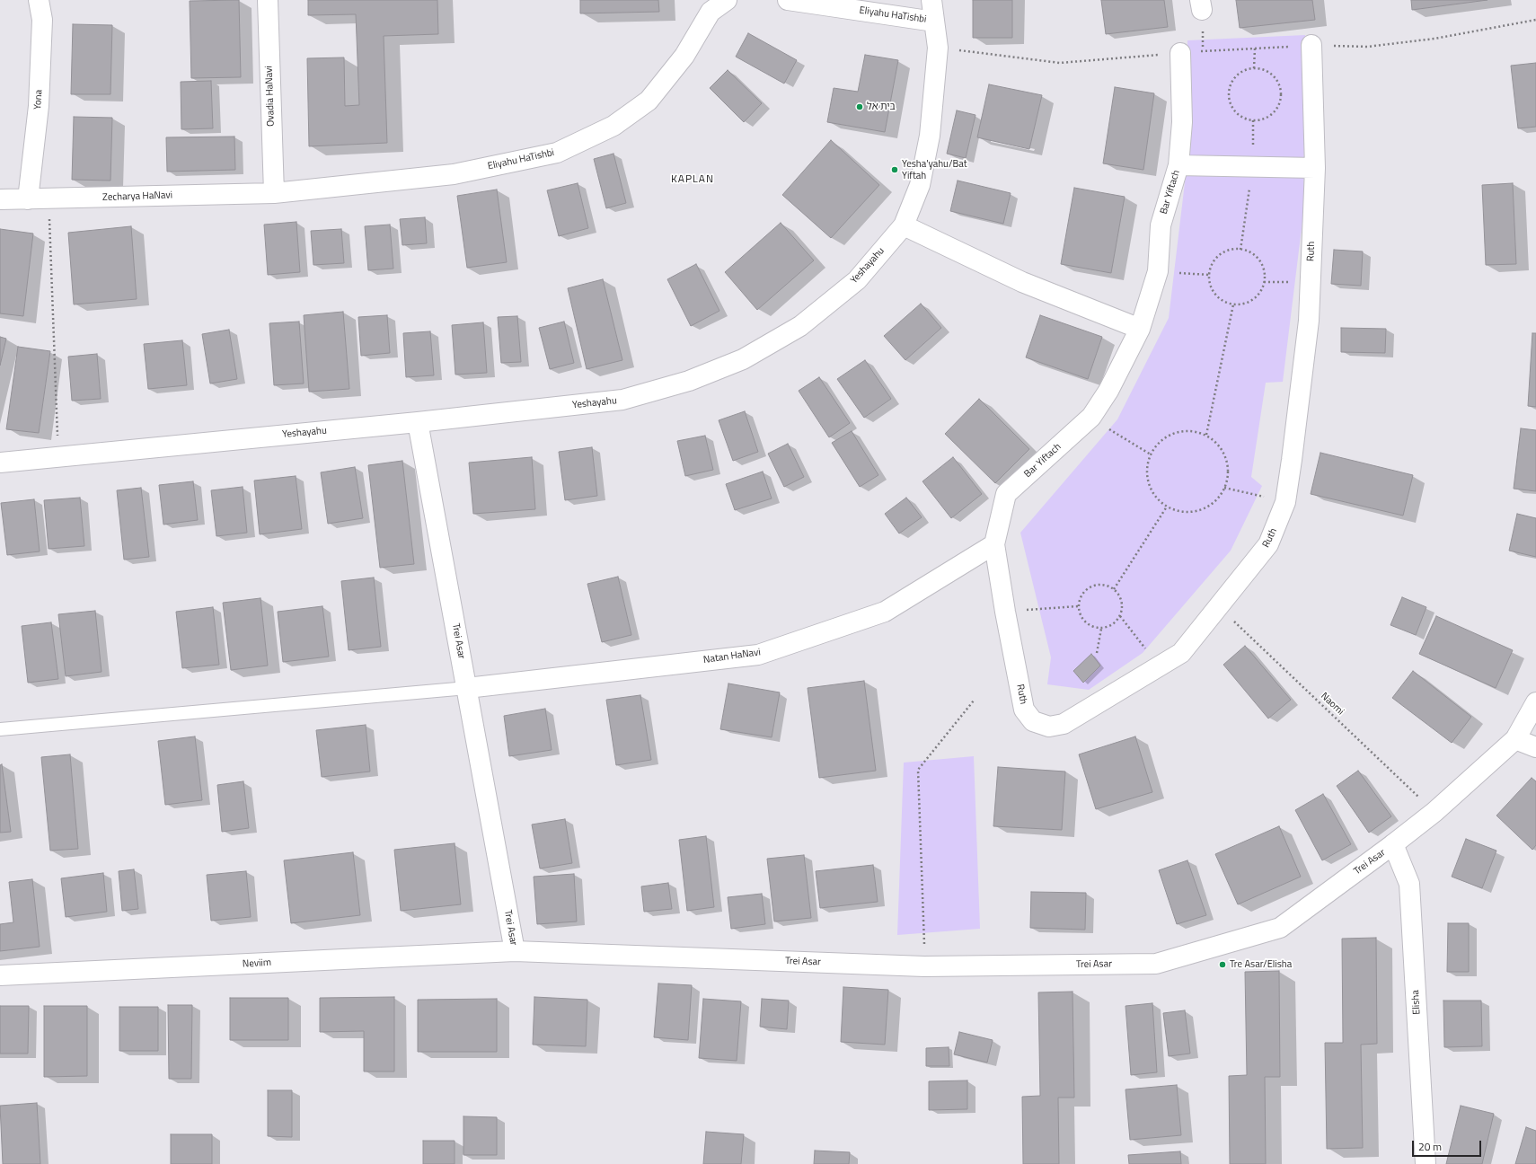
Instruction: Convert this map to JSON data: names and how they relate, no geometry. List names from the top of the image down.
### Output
{
  "streets": {
    "street": [
      "Eliyahu HaTishbi",
      "Ovadia HaNavi",
      "Yona",
      "Bar Yiftach",
      "Zecharya HaNavi",
      "Ruth",
      "Yeshayahu",
      "Trei Asar",
      "Natan HaNavi",
      "Neviim",
      "Elisha"
    ],
    "path": ["Naomi"]
  },
  "crossings": [
    ["Eliyahu HaTishbi", "Ovadia HaNavi"],
    ["Eliyahu HaTishbi", "Zecharya HaNavi"],
    ["Eliyahu HaTishbi", "Yeshayahu"],
    ["Ovadia HaNavi", "Zecharya HaNavi"],
    ["Yona", "Zecharya HaNavi"],
    ["Bar Yiftach", "Ruth"],
    ["Bar Yiftach", "Natan HaNavi"],
    ["Ruth", "Natan HaNavi"],
    ["Ruth", "Naomi"],
    ["Yeshayahu", "Trei Asar"],
    ["Trei Asar", "Natan HaNavi"],
    ["Trei Asar", "Naomi"],
    ["Trei Asar", "Neviim"],
    ["Trei Asar", "Elisha"]
  ],
  "districts": ["KAPLAN"],
  "places": ["בית אל", "Yesha'yahu/Bat Yiftah", "Tre Asar/Elisha"],
  "scale_bar": "20 m"
}
